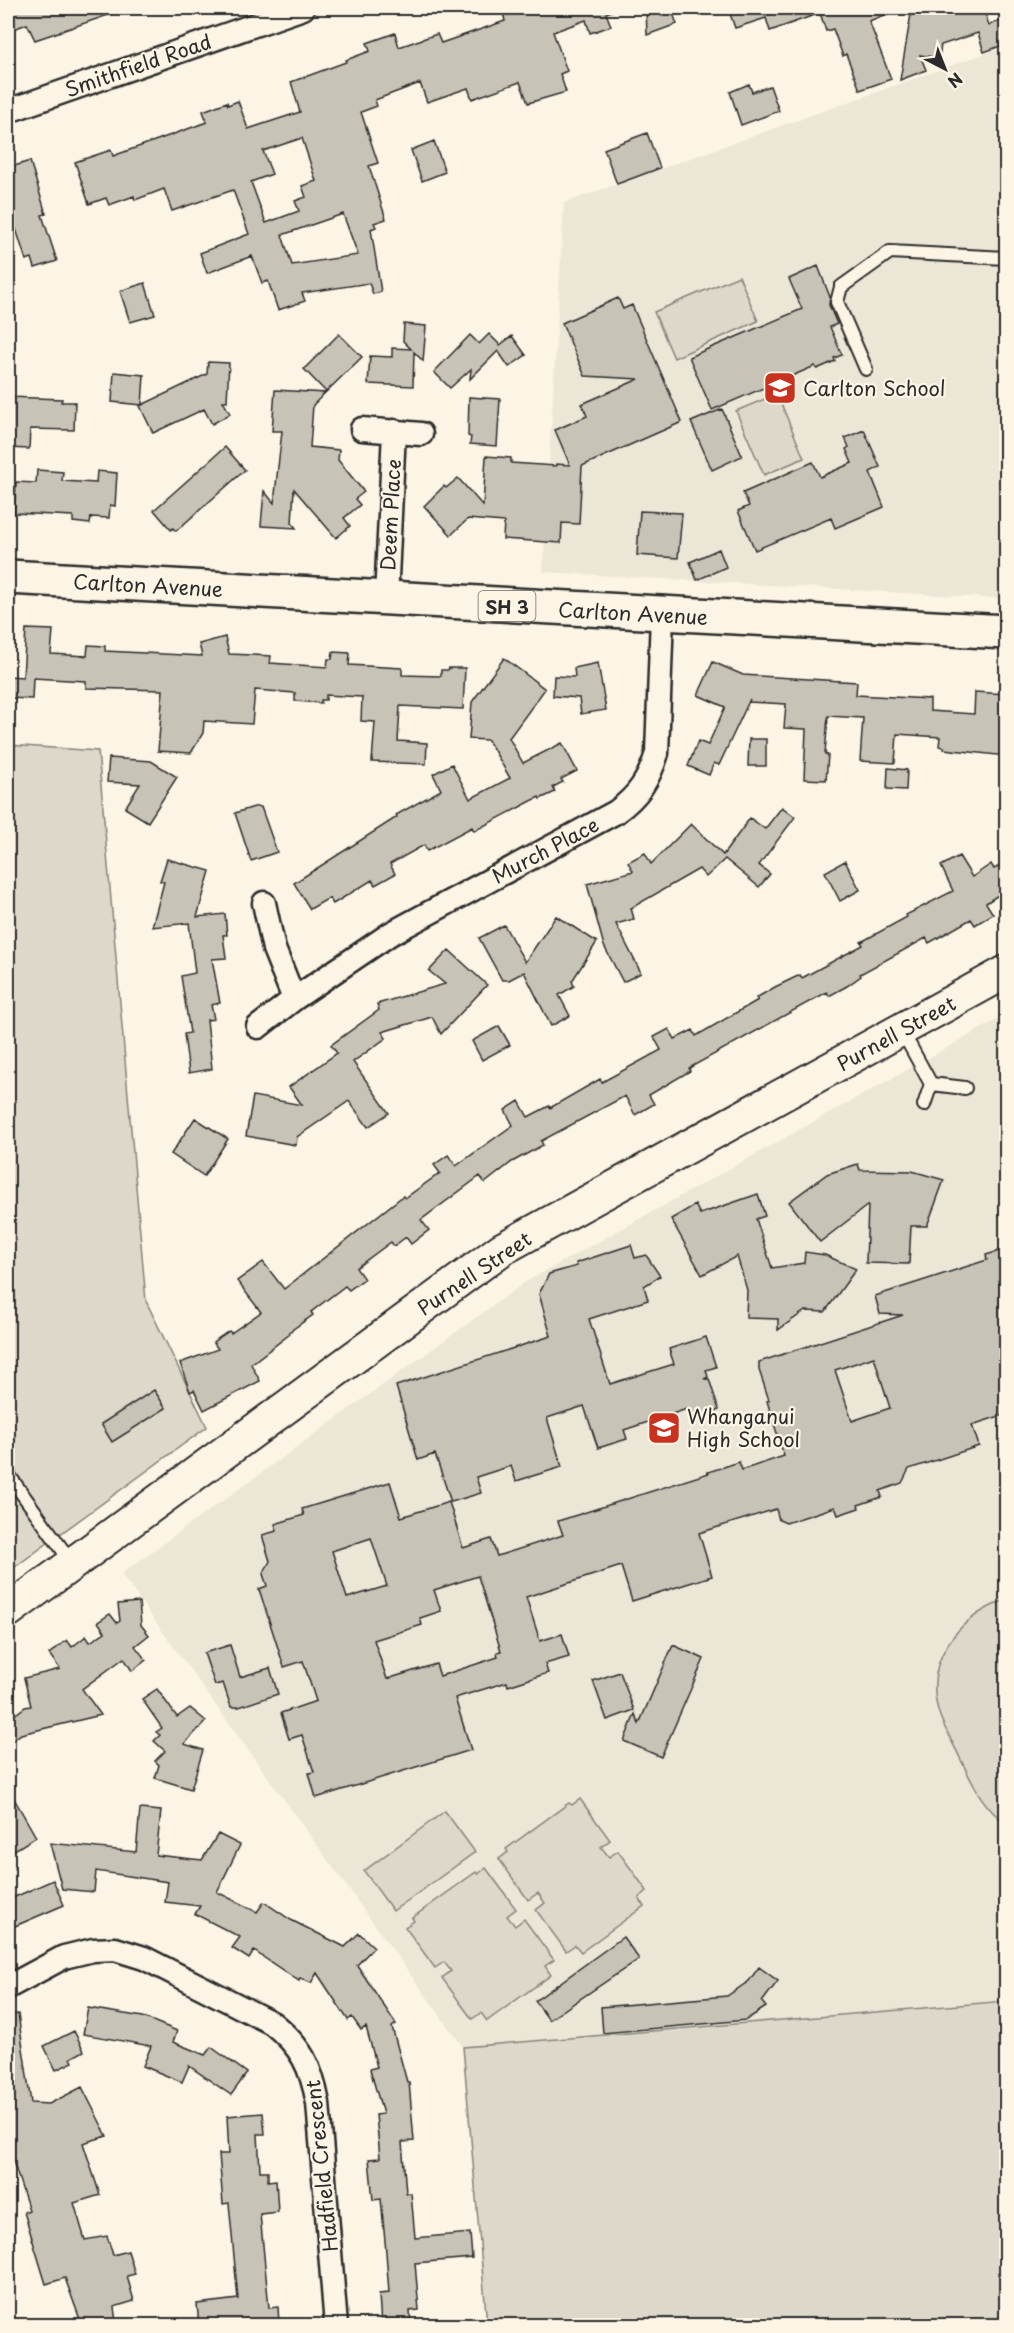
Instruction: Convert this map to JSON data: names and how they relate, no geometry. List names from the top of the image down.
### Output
{
  "streets": {
    "highway": ["Carlton Avenue", "SH 3"],
    "main road": ["Purnell Street"],
    "street": [
      "Smithfield Road",
      "Deem Place",
      "Murch Place",
      "Hadfield Crescent"
    ]
  },
  "crossings": [
    ["Deem Place", "Carlton Avenue"],
    ["Carlton Avenue", "Murch Place"]
  ],
  "places": {
    "school or university": ["Carlton School", "Whanganui High School"]
  },
  "north": "bottom right"
}
